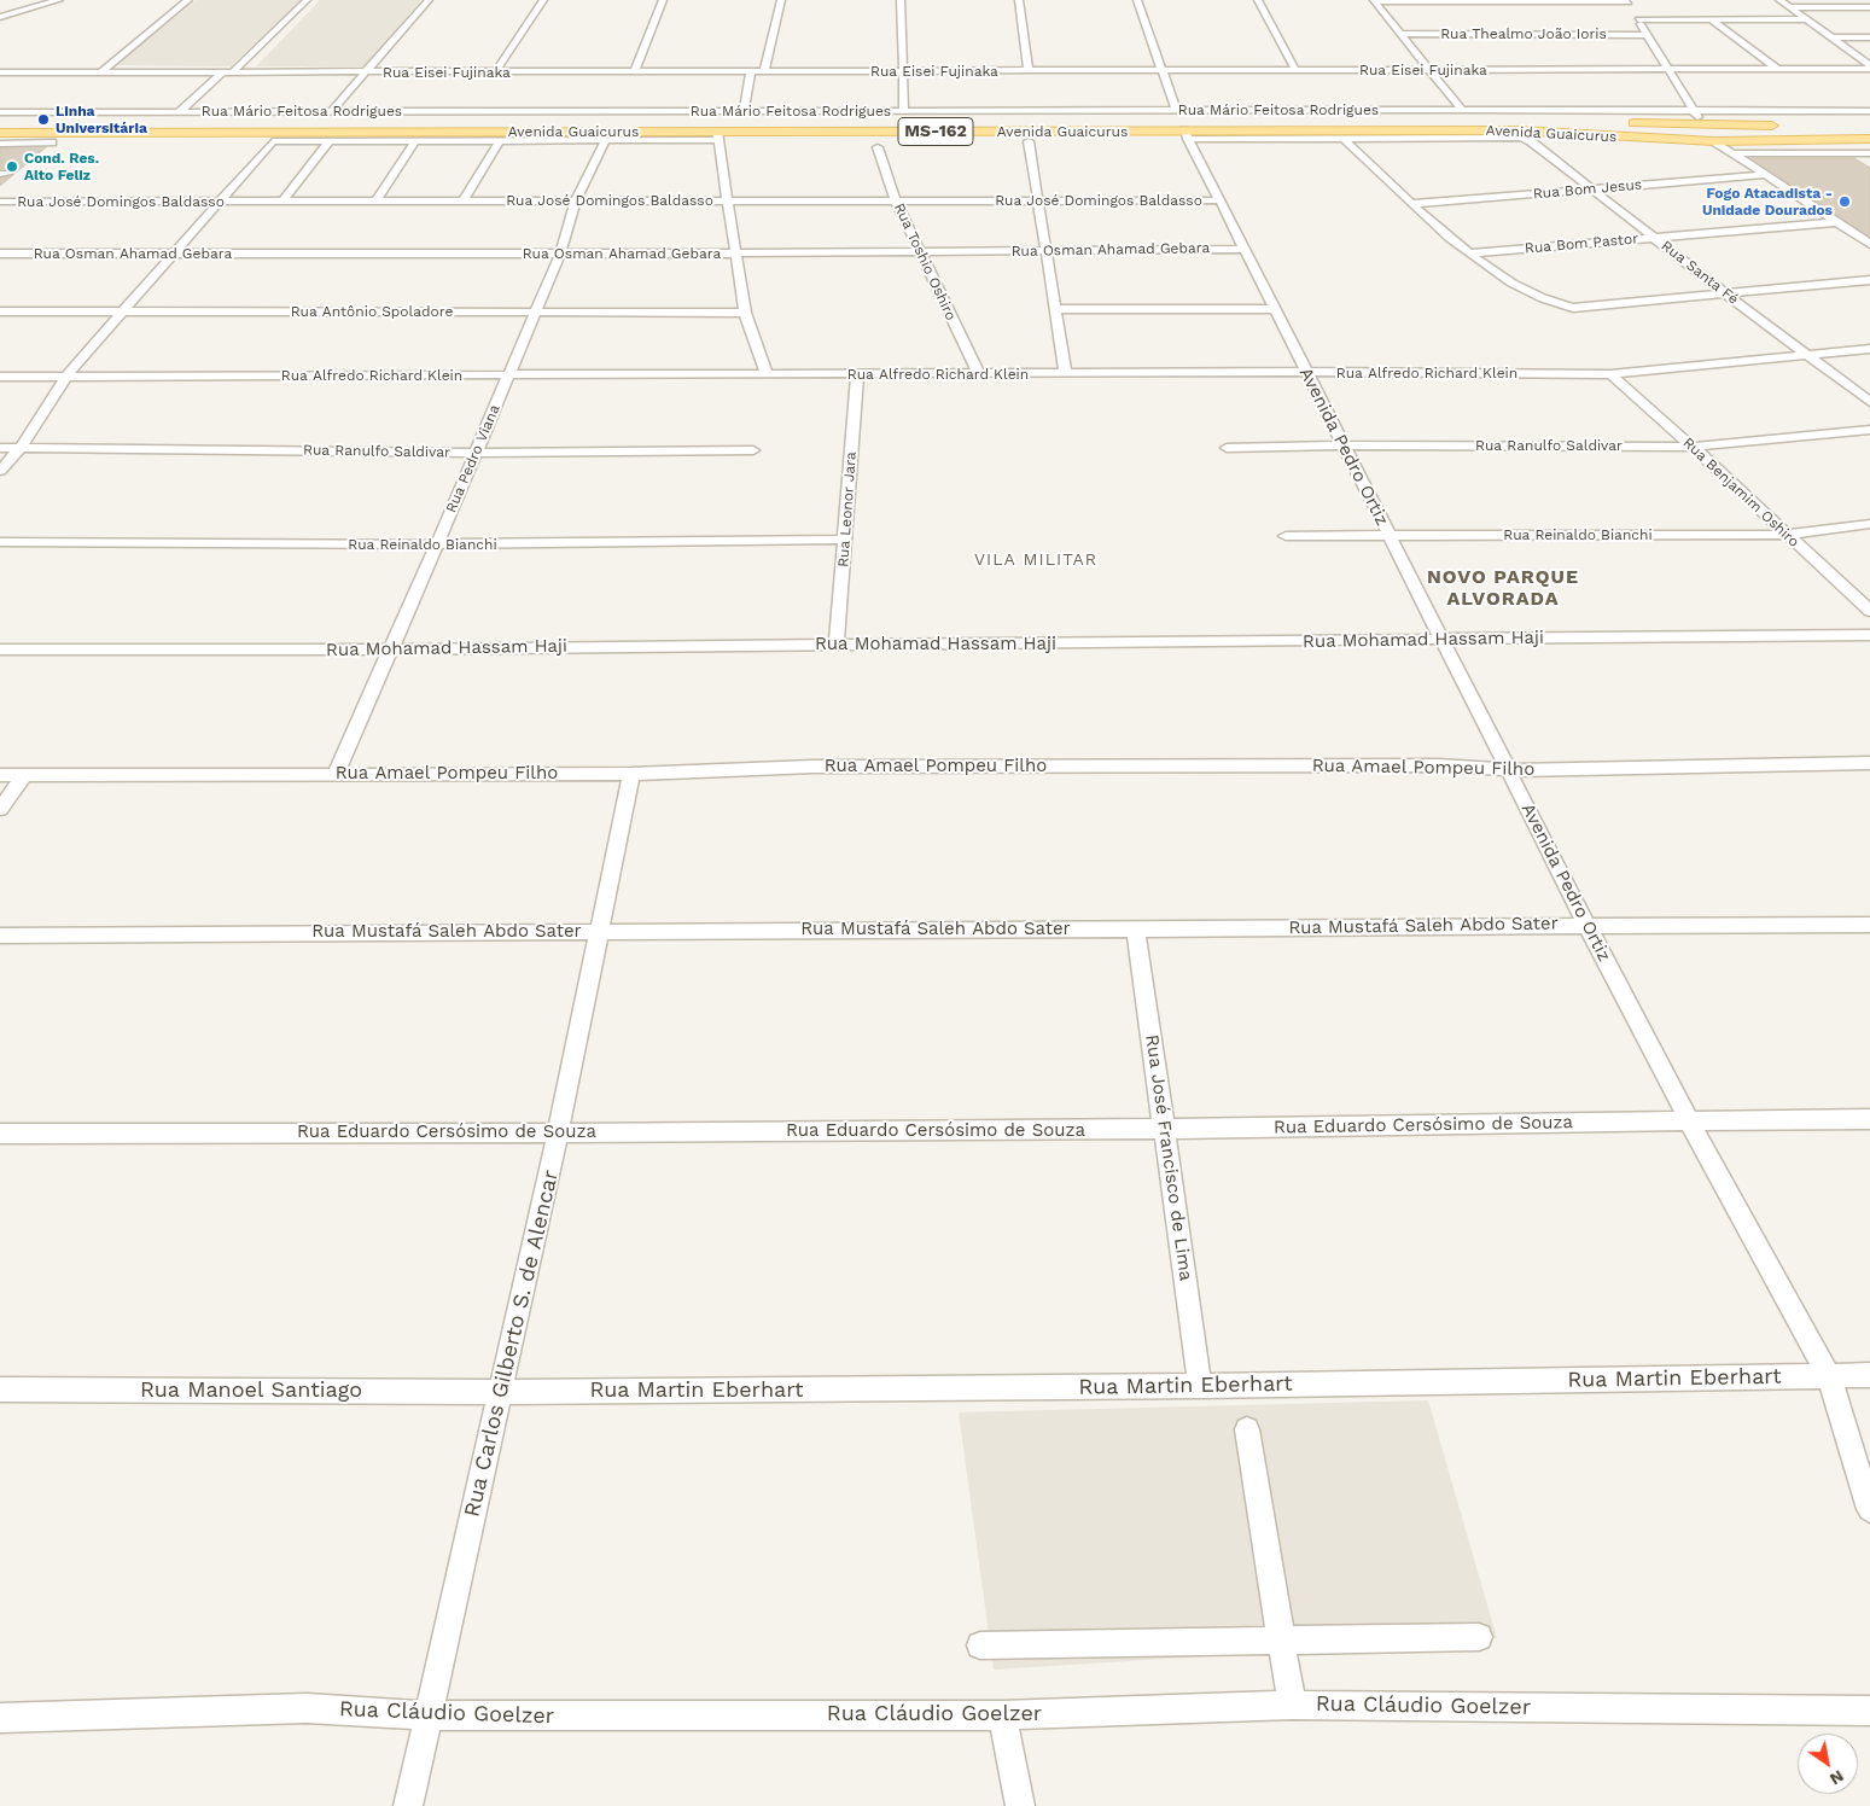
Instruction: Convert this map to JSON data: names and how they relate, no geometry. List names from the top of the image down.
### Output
{
  "streets": {
    "main road": ["Avenida Guaicurus", "MS-162"],
    "street": [
      "Rua Thealmo João Ioris",
      "Rua Eisei Fujinaka",
      "Rua Mário Feitosa Rodrigues",
      "Rua Bom Jesus",
      "Rua José Domingos Baldasso",
      "Rua Bom Pastor",
      "Rua Osman Ahamad Gebara",
      "Rua Toshio Oshiro",
      "Rua Santa Fé",
      "Rua Antônio Spoladore",
      "Rua Alfredo Richard Klein",
      "Rua Ranulfo Saldivar",
      "Avenida Pedro Ortiz",
      "Rua Pedro Viana",
      "Rua Benjamim Oshiro",
      "Rua Leonor Jara",
      "Rua Reinaldo Bianchi",
      "Rua Mohamad Hassam Haji",
      "Rua Amael Pompeu Filho",
      "Rua Mustafá Saleh Abdo Sater",
      "Rua Eduardo Cersósimo de Souza",
      "Rua José Francisco de Lima",
      "Rua Carlos Gilberto S. de Alencar",
      "Rua Martin Eberhart",
      "Rua Manoel Santiago",
      "Rua Cláudio Goelzer"
    ]
  },
  "crossings": [
    ["Avenida Guaicurus", "Avenida Pedro Ortiz"],
    ["Rua Bom Jesus", "Rua Santa Fé"],
    ["Rua José Domingos Baldasso", "Rua Toshio Oshiro"],
    ["Rua José Domingos Baldasso", "Avenida Pedro Ortiz"],
    ["Rua José Domingos Baldasso", "Rua Pedro Viana"],
    ["Rua Bom Pastor", "Rua Santa Fé"],
    ["Rua Osman Ahamad Gebara", "Rua Toshio Oshiro"],
    ["Rua Osman Ahamad Gebara", "Avenida Pedro Ortiz"],
    ["Rua Osman Ahamad Gebara", "Rua Pedro Viana"],
    ["Rua Toshio Oshiro", "Rua Alfredo Richard Klein"],
    ["Rua Santa Fé", "Rua Alfredo Richard Klein"],
    ["Rua Antônio Spoladore", "Rua Pedro Viana"],
    ["Rua Alfredo Richard Klein", "Avenida Pedro Ortiz"],
    ["Rua Alfredo Richard Klein", "Rua Pedro Viana"],
    ["Rua Alfredo Richard Klein", "Rua Benjamim Oshiro"],
    ["Rua Alfredo Richard Klein", "Rua Leonor Jara"],
    ["Rua Ranulfo Saldivar", "Avenida Pedro Ortiz"],
    ["Rua Ranulfo Saldivar", "Rua Pedro Viana"],
    ["Rua Ranulfo Saldivar", "Rua Benjamim Oshiro"],
    ["Avenida Pedro Ortiz", "Rua Reinaldo Bianchi"],
    ["Avenida Pedro Ortiz", "Rua Mohamad Hassam Haji"],
    ["Avenida Pedro Ortiz", "Rua Amael Pompeu Filho"],
    ["Avenida Pedro Ortiz", "Rua Mustafá Saleh Abdo Sater"],
    ["Avenida Pedro Ortiz", "Rua Eduardo Cersósimo de Souza"],
    ["Avenida Pedro Ortiz", "Rua Martin Eberhart"],
    ["Rua Pedro Viana", "Rua Reinaldo Bianchi"],
    ["Rua Pedro Viana", "Rua Mohamad Hassam Haji"],
    ["Rua Pedro Viana", "Rua Amael Pompeu Filho"],
    ["Rua Benjamim Oshiro", "Rua Reinaldo Bianchi"],
    ["Rua Leonor Jara", "Rua Reinaldo Bianchi"],
    ["Rua Leonor Jara", "Rua Mohamad Hassam Haji"],
    ["Rua Amael Pompeu Filho", "Rua Carlos Gilberto S. de Alencar"],
    ["Rua Mustafá Saleh Abdo Sater", "Rua José Francisco de Lima"],
    ["Rua Mustafá Saleh Abdo Sater", "Rua Carlos Gilberto S. de Alencar"],
    ["Rua Eduardo Cersósimo de Souza", "Rua José Francisco de Lima"],
    ["Rua Eduardo Cersósimo de Souza", "Rua Carlos Gilberto S. de Alencar"],
    ["Rua José Francisco de Lima", "Rua Martin Eberhart"],
    ["Rua Carlos Gilberto S. de Alencar", "Rua Martin Eberhart"],
    ["Rua Carlos Gilberto S. de Alencar", "Rua Manoel Santiago"],
    ["Rua Carlos Gilberto S. de Alencar", "Rua Cláudio Goelzer"],
    ["Rua Martin Eberhart", "Rua Manoel Santiago"]
  ],
  "districts": ["VILA MILITAR", "NOVO PARQUE ALVORADA"],
  "places": ["Linha Universitária", "Cond. Res. Alto Feliz", "Fogo Atacadista - Unidade Dourados"],
  "north": "bottom right"
}
